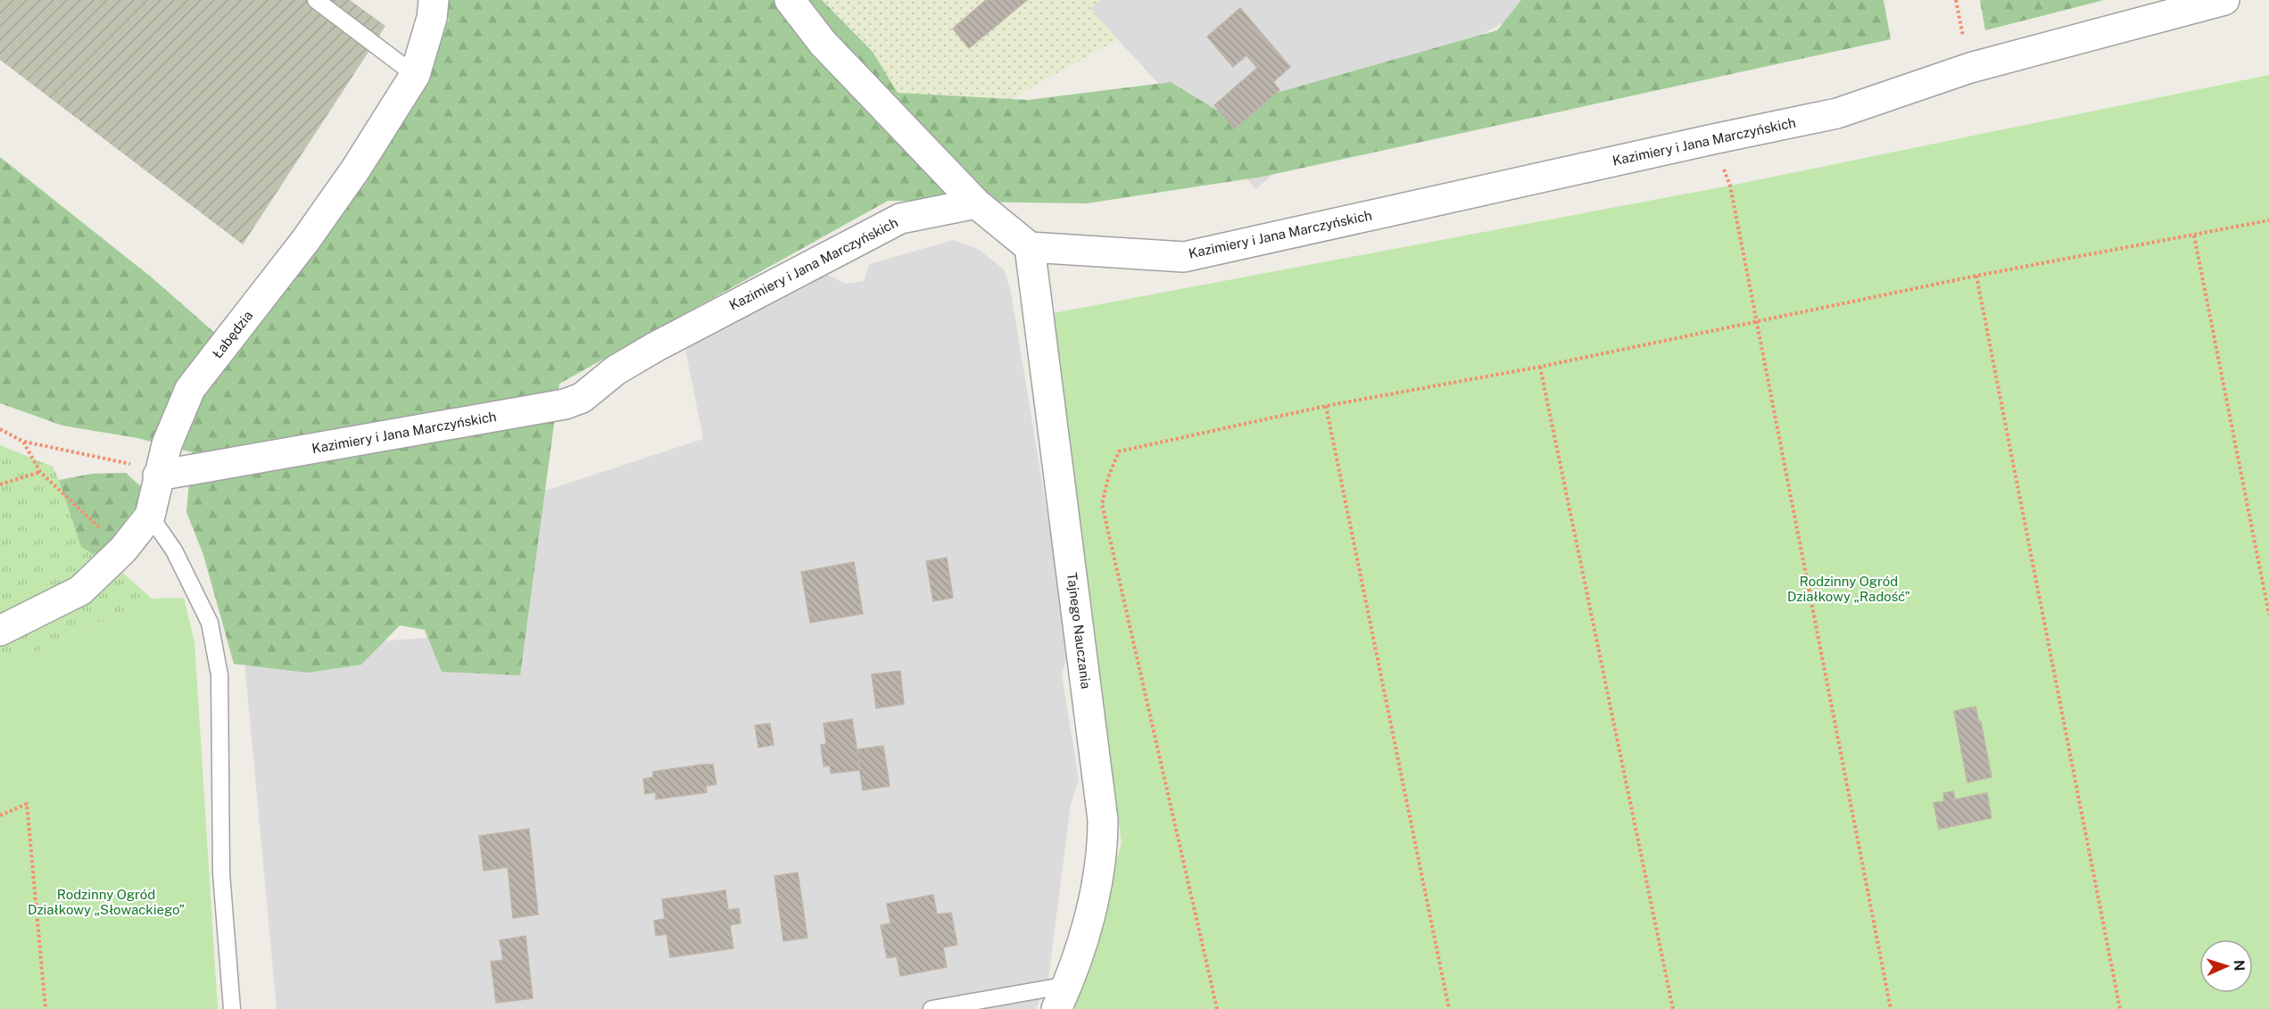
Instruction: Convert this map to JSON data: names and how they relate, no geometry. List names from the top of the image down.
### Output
{
  "streets": {
    "street": ["Kazimiery i Jana Marczyńskich", "Łabędzia", "Tajnego Nauczania"]
  },
  "crossings": [
    ["Kazimiery i Jana Marczyńskich", "Łabędzia"],
    ["Kazimiery i Jana Marczyńskich", "Tajnego Nauczania"]
  ],
  "parks": ["Rodzinny Ogród Działkowy „Radość”", "Rodzinny Ogród Działkowy „Słowackiego”"],
  "north": "right"
}
